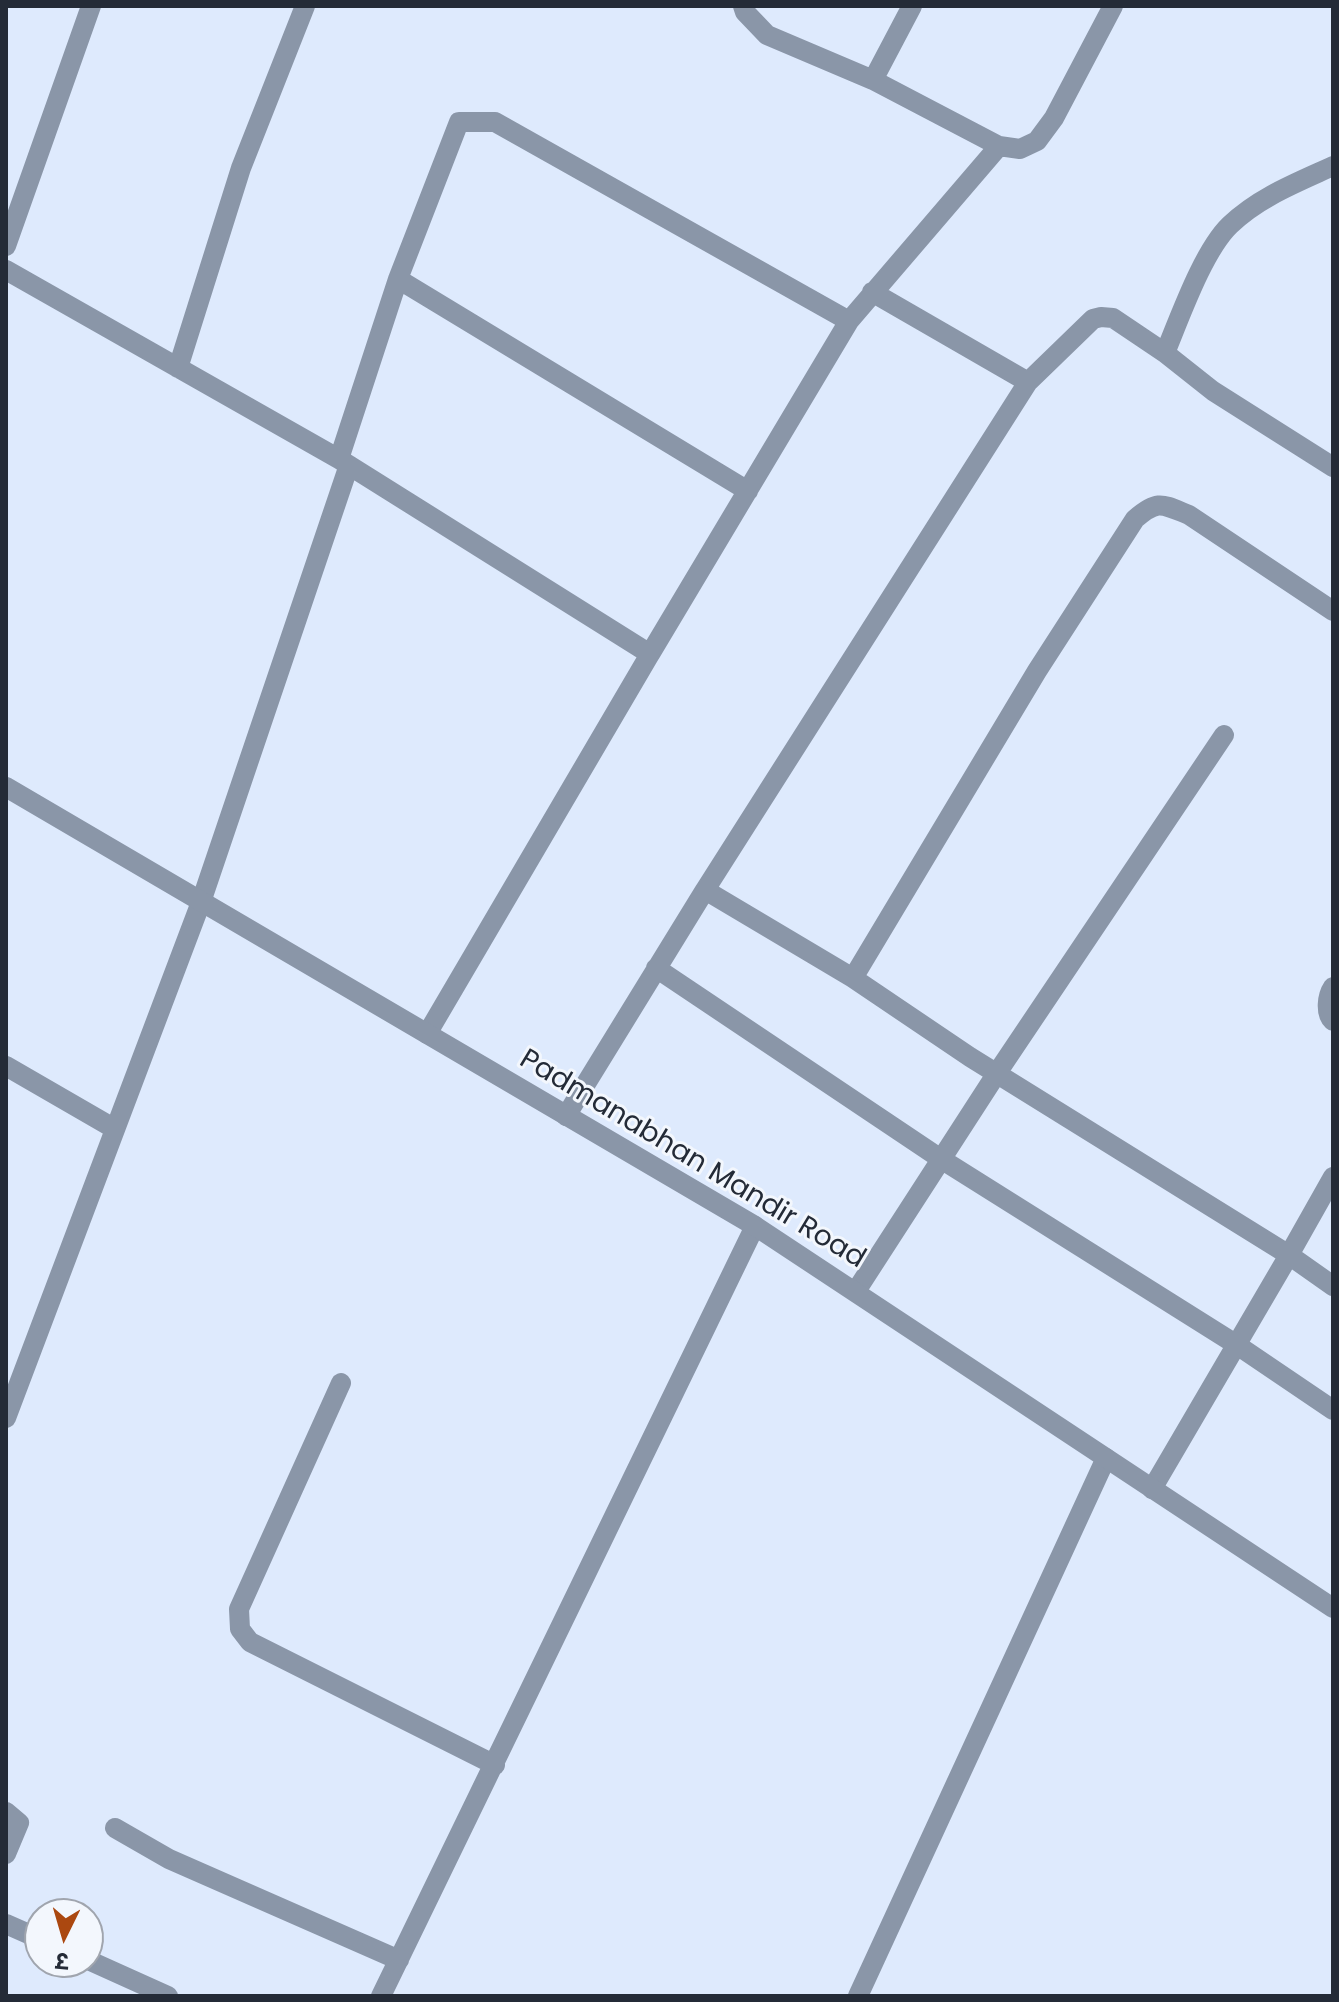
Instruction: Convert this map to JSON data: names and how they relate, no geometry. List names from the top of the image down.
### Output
{
  "streets": {
    "street": ["Padmanabhan Mandir Road"]
  },
  "north": "bottom"
}
